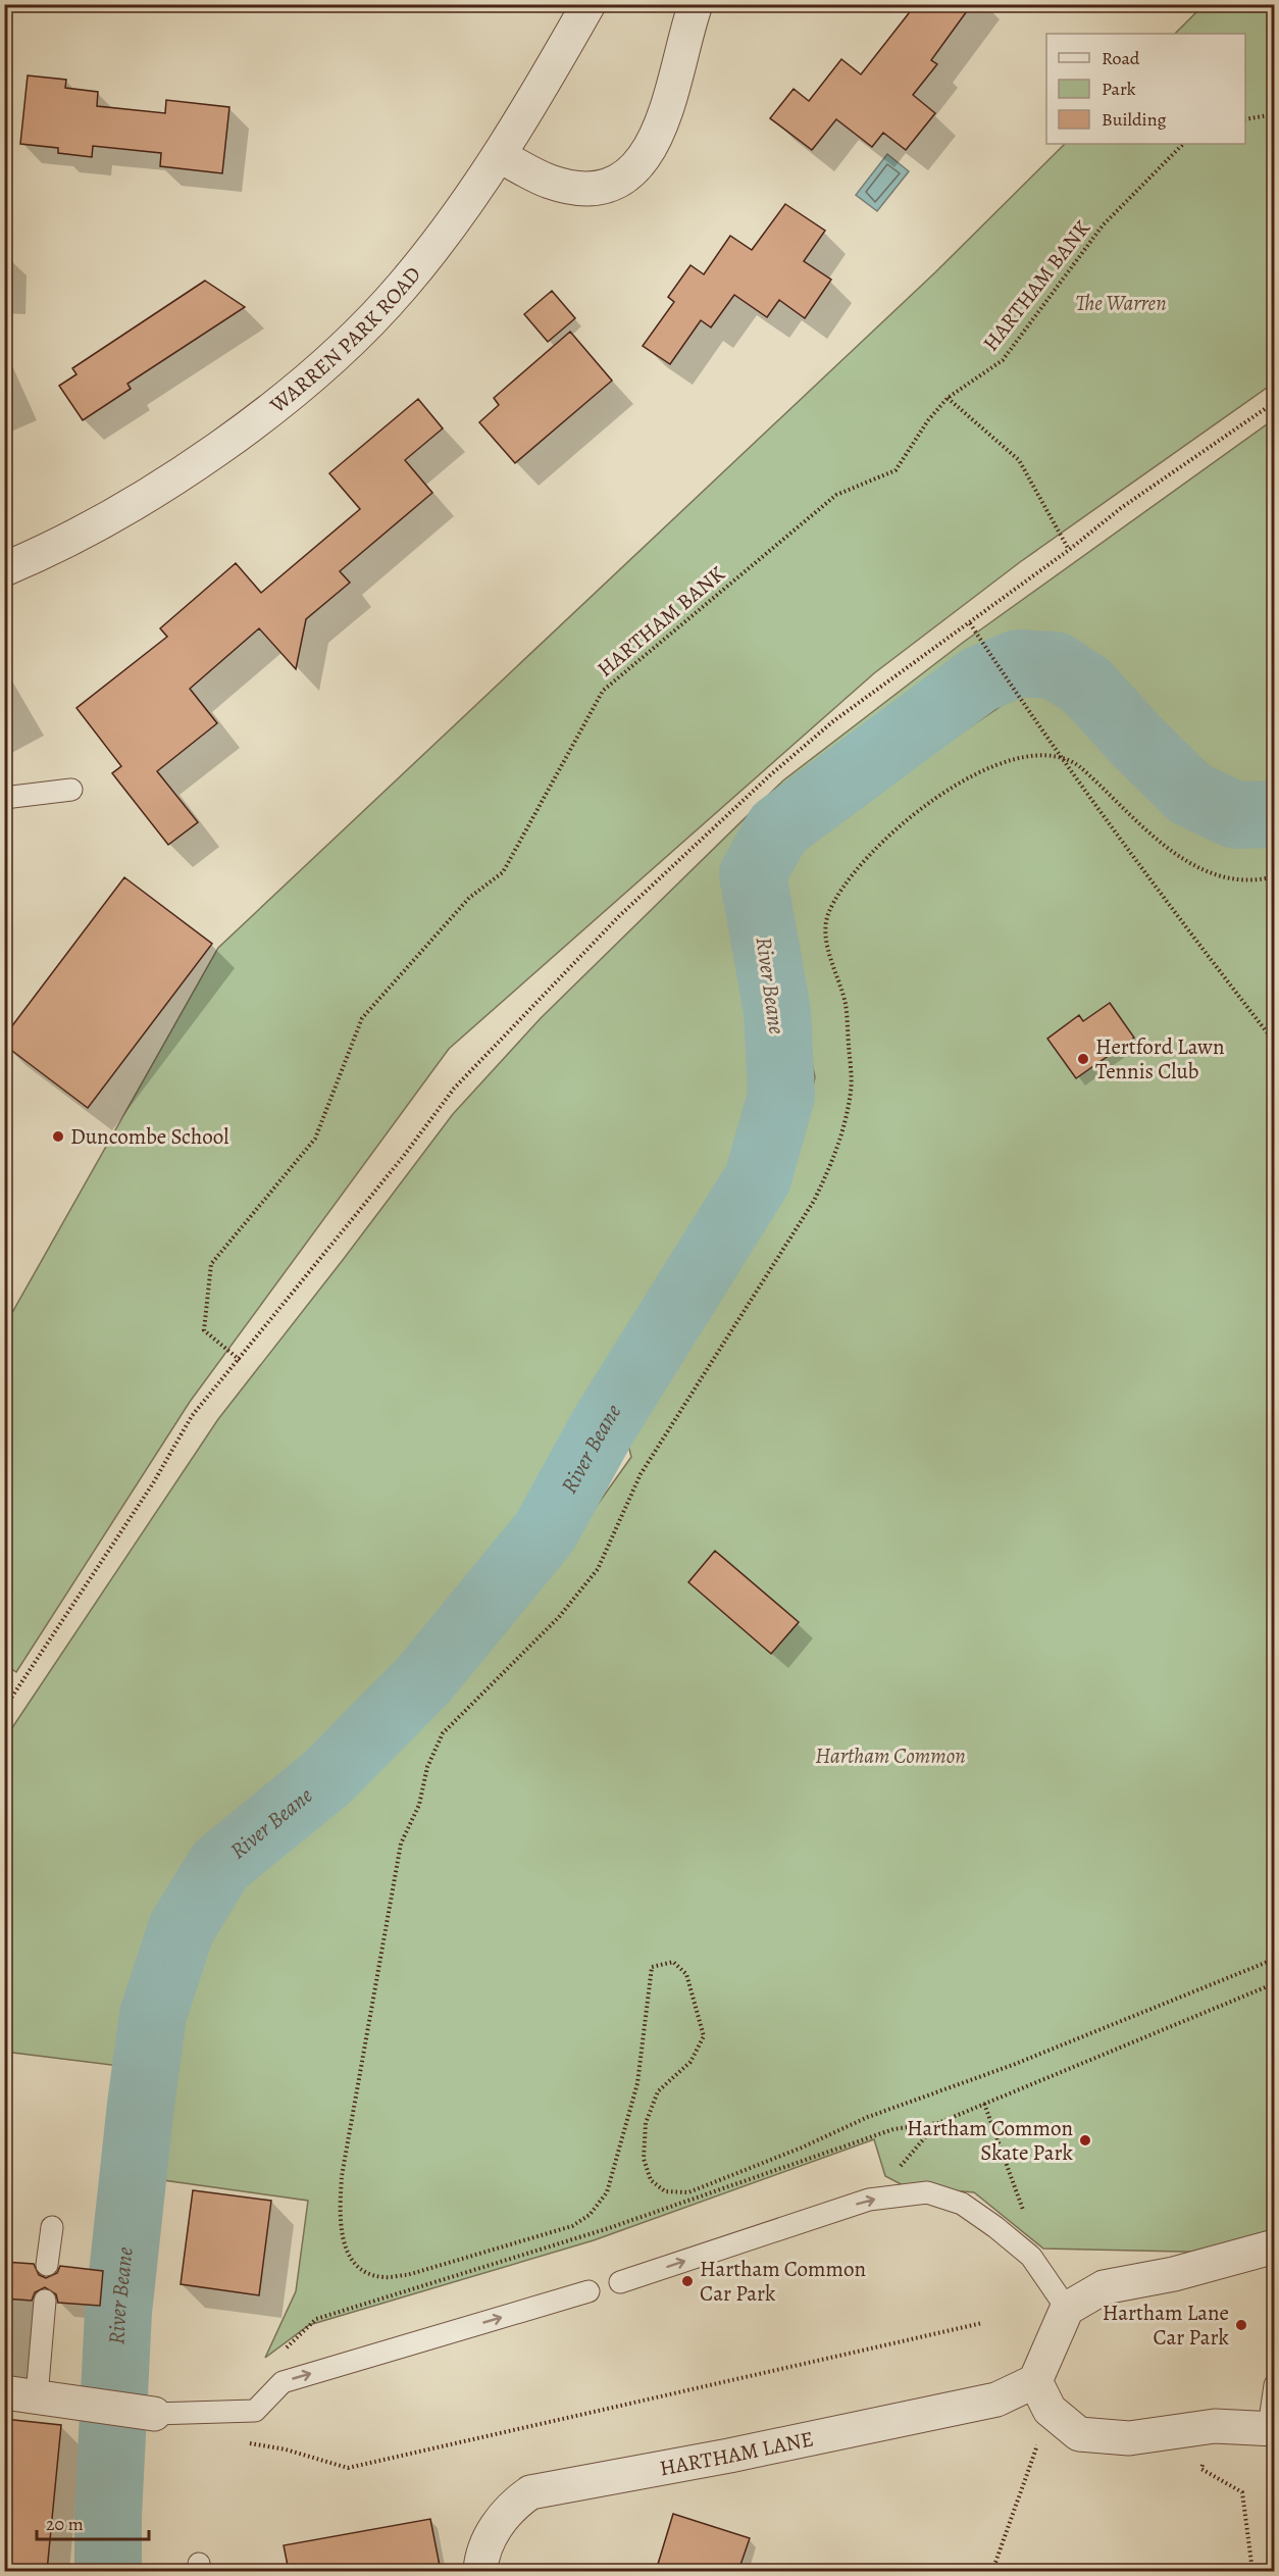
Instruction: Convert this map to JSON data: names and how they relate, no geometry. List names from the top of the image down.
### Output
{
  "streets": {
    "street": ["WARREN PARK ROAD", "HARTHAM LANE"],
    "path": ["HARTHAM BANK"]
  },
  "water": ["River Beane"],
  "parks": ["The Warren", "Hartham Common"],
  "places": [
    "Hertford Lawn Tennis Club",
    "Duncombe School",
    "Hartham Common Skate Park",
    "Hartham Common Car Park",
    "Hartham Lane Car Park"
  ],
  "legend": ["Road", "Park", "Building"],
  "scale_bar": "20 m"
}
